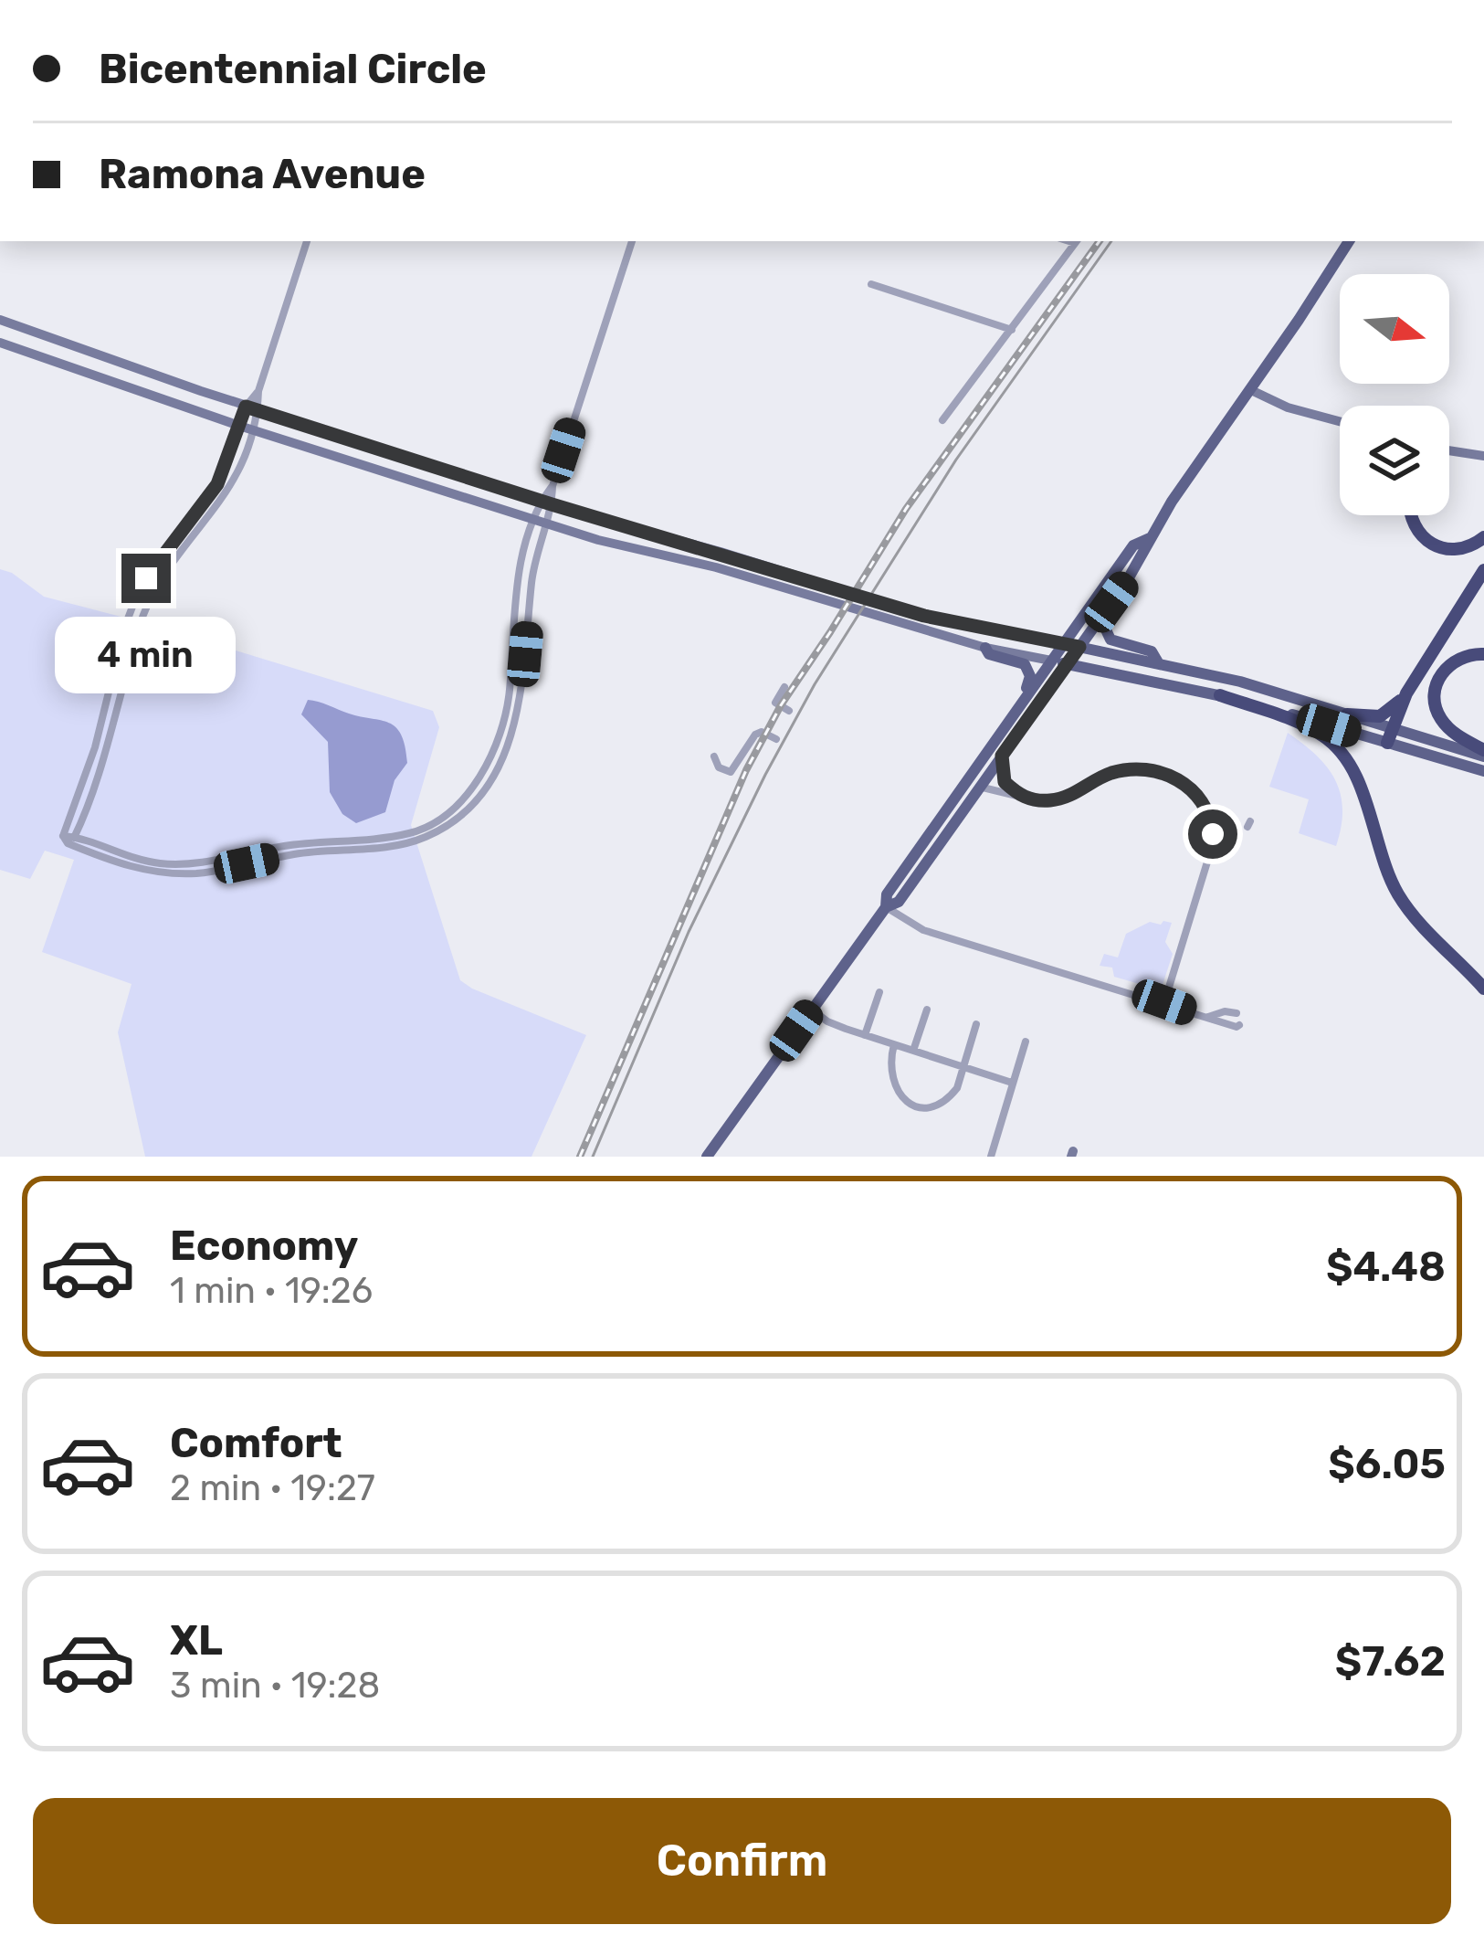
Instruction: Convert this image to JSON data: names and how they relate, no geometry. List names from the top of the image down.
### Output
{
  "north": "right",
  "page": {
    "banner": ["Bicentennial Circle", "Ramona Avenue"],
    "bubble": "4 min",
    "list": [
      {
        "name": "Economy",
        "note": "1 min · 19:26",
        "value": "$4.48"
      },
      {
        "name": "Comfort",
        "note": "2 min · 19:27",
        "value": "$6.05"
      },
      {
        "name": "XL",
        "note": "3 min · 19:28",
        "value": "$7.62"
      }
    ],
    "buttons": "Confirm"
  }
}
